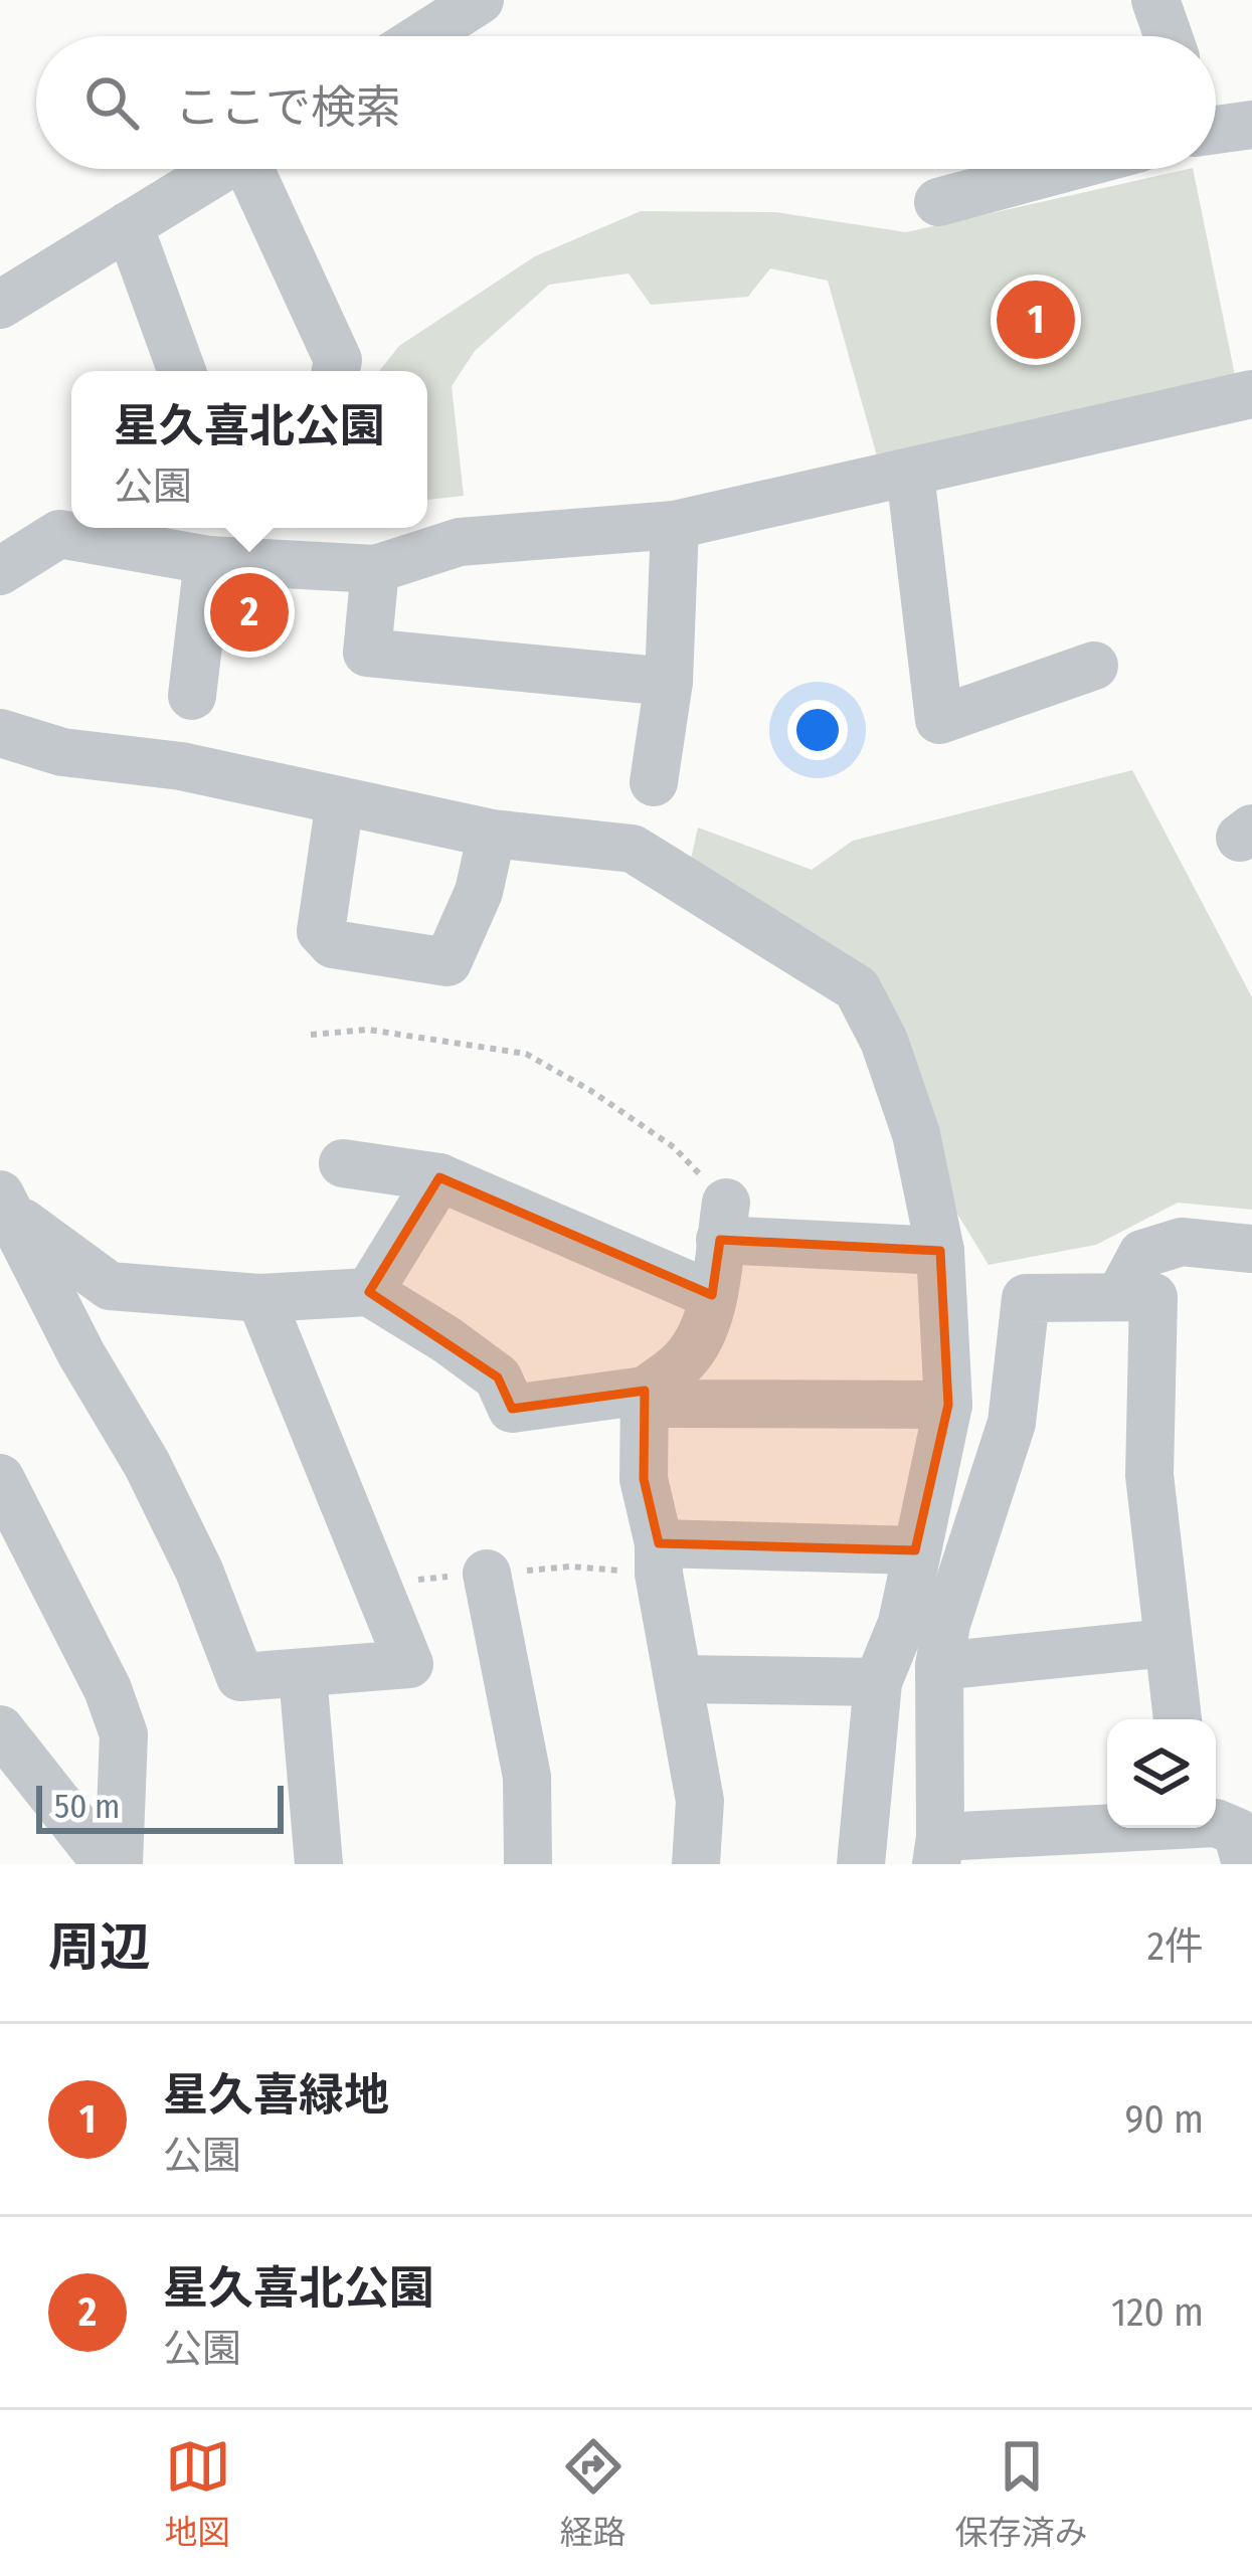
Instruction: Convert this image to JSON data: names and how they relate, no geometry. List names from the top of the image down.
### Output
{
  "scale_bar": "50 m",
  "page": {
    "search": "ここで検索",
    "pins": ["1", "2"],
    "popup": ["星久喜北公園", "公園"],
    "scale": "50 m",
    "heading": ["周辺", "2件"],
    "list": [
      {
        "mark": "1",
        "name": "星久喜緑地",
        "note": "公園",
        "value": "90 m"
      },
      {
        "mark": "2",
        "name": "星久喜北公園",
        "note": "公園",
        "value": "120 m"
      }
    ],
    "nav": ["地図", "経路", "保存済み"]
  }
}
